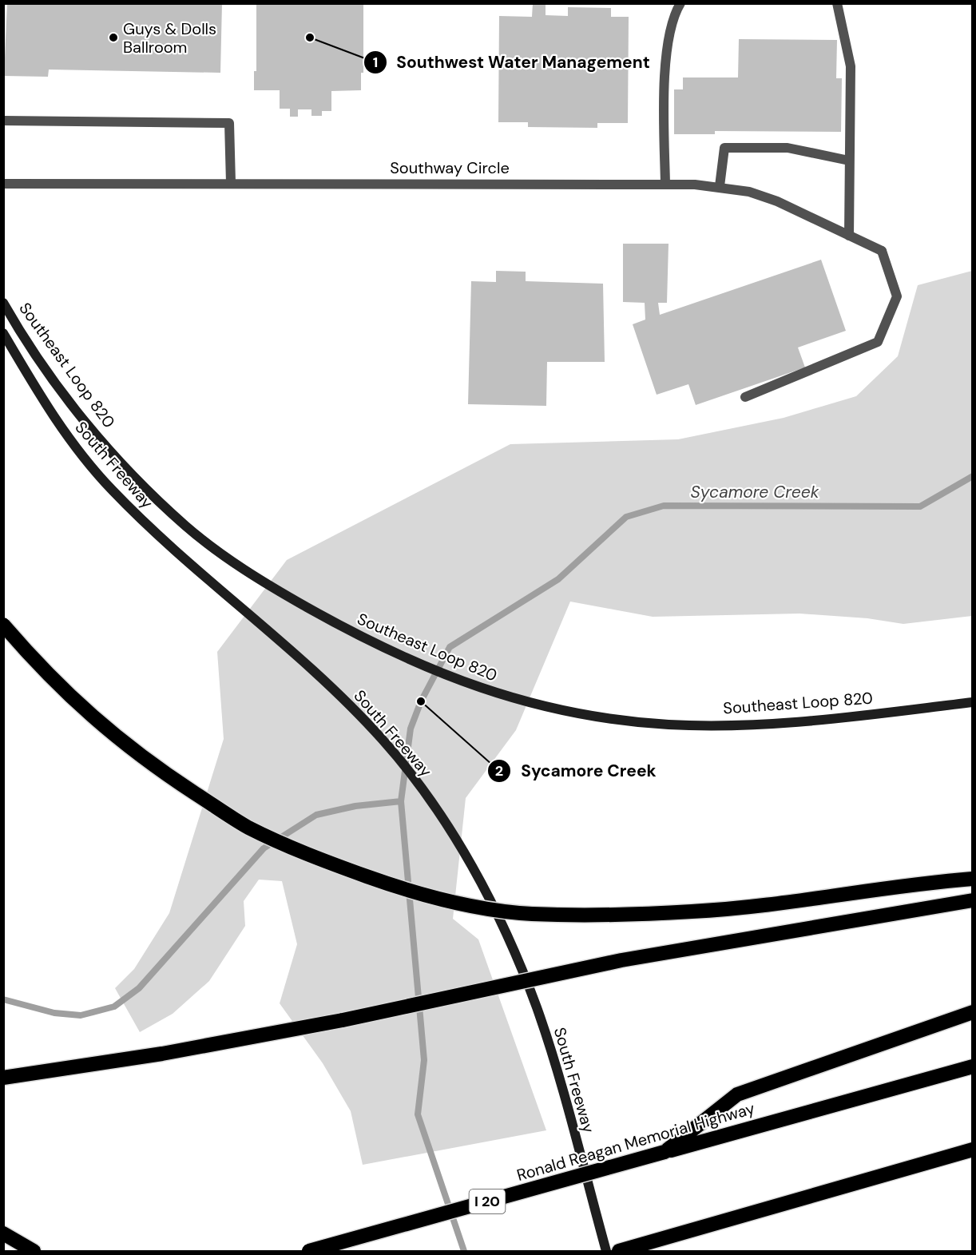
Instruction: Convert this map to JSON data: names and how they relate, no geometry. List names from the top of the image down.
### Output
{
  "streets": {
    "highway": ["Ronald Reagan Memorial Highway", "I 20"],
    "main road": ["Southeast Loop 820", "South Freeway"],
    "street": ["Southway Circle"]
  },
  "water": ["Sycamore Creek"],
  "places": ["Guys & Dolls Ballroom", "Southwest Water Management", "Sycamore Creek"]
}
